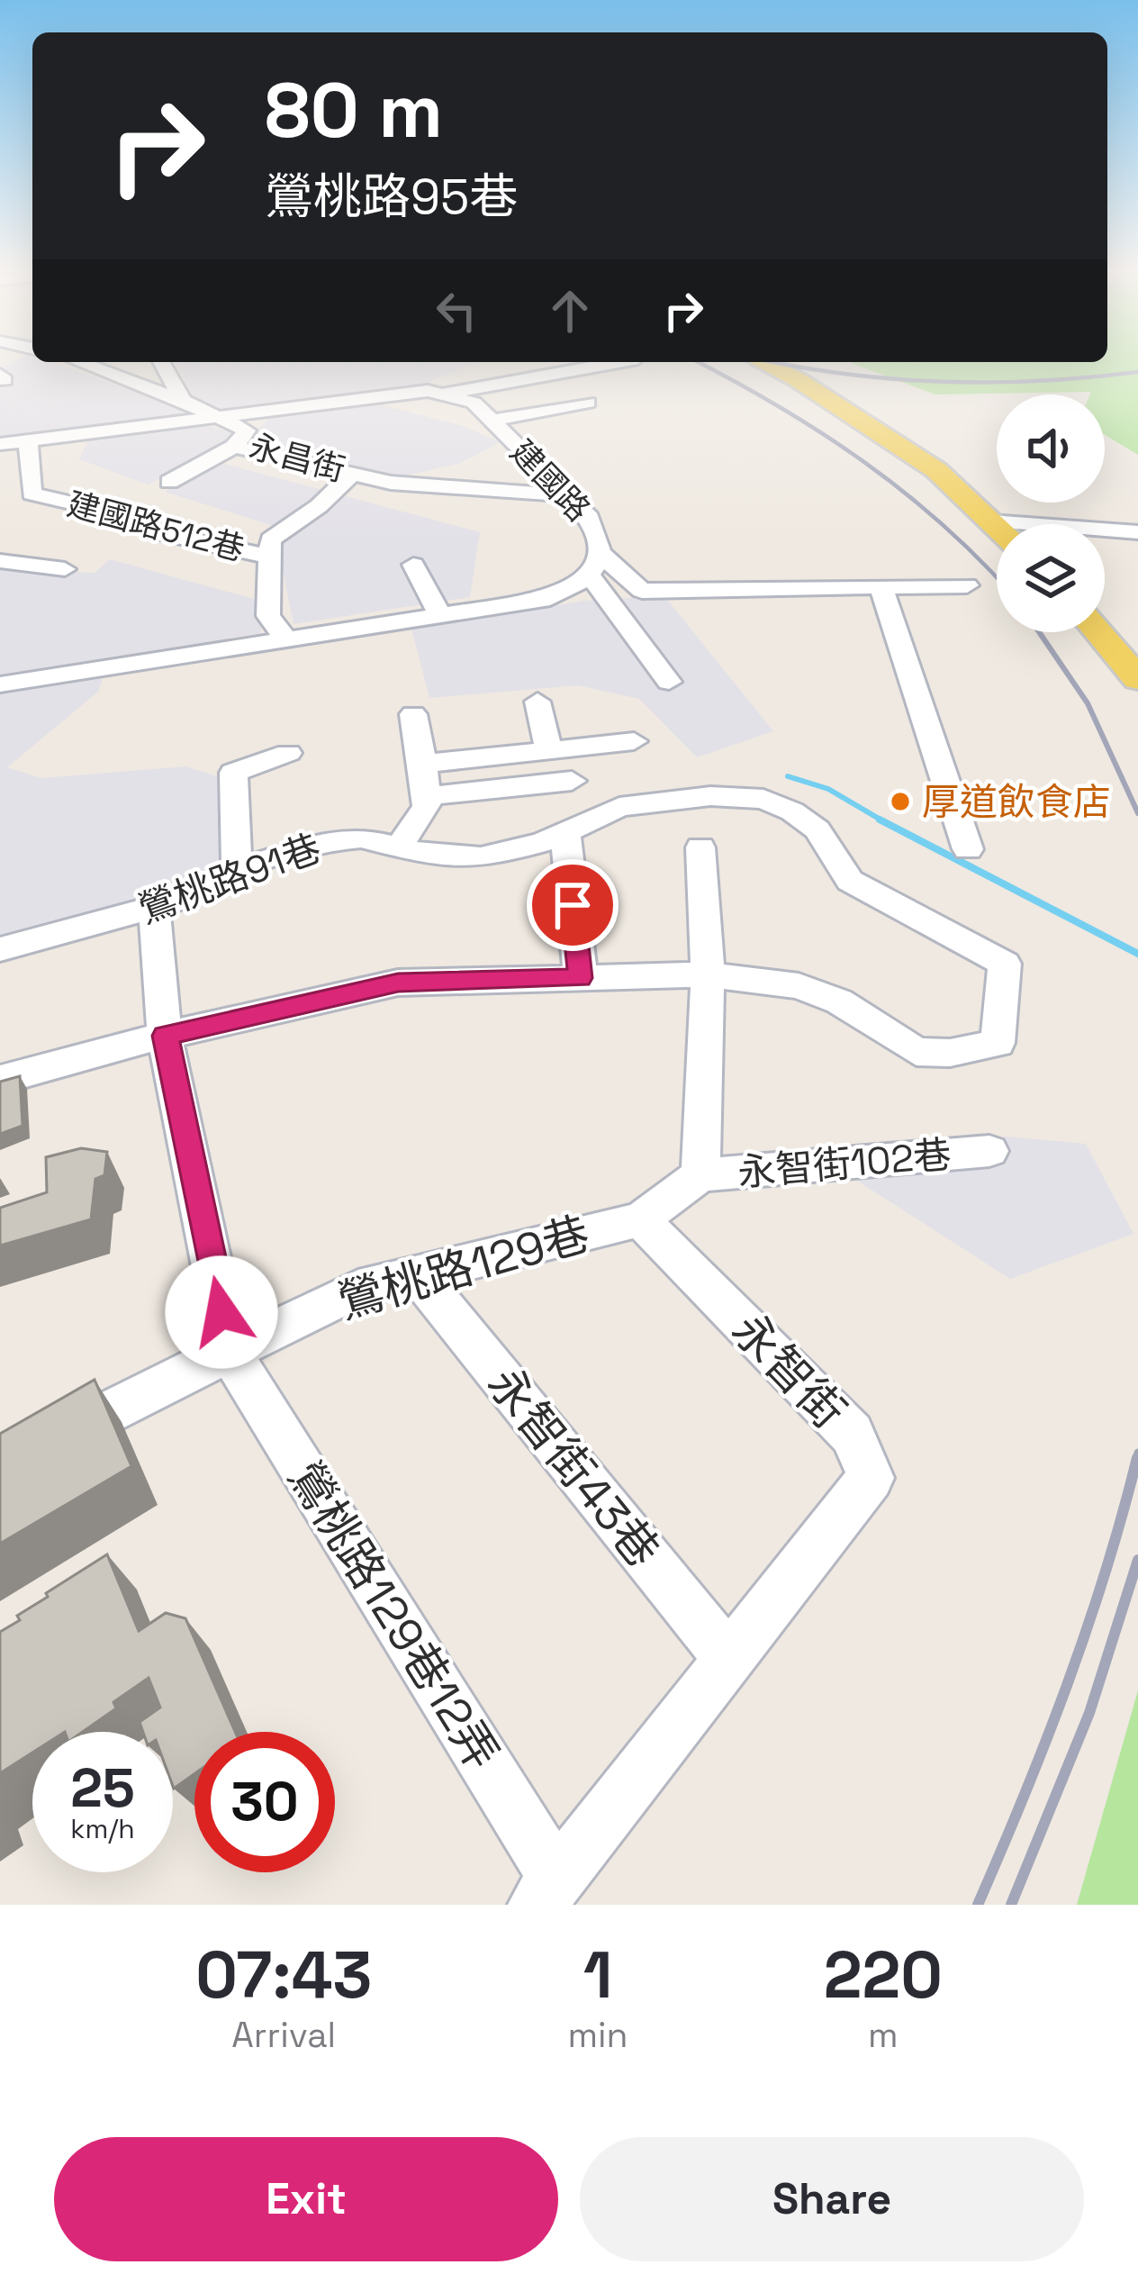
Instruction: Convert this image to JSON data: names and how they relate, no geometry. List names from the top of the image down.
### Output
{
  "streets": {
    "street": [
      "永昌街",
      "建國路",
      "建國路512巷",
      "鶯桃路91巷",
      "永智街102巷",
      "鶯桃路129巷",
      "永智街",
      "永智街43巷",
      "鶯桃路129巷12弄"
    ]
  },
  "crossings": [
    ["永昌街", "建國路"],
    ["鶯桃路129巷", "永智街"],
    ["鶯桃路129巷", "永智街43巷"],
    ["鶯桃路129巷", "鶯桃路129巷12弄"],
    ["永智街", "永智街43巷"],
    ["永智街", "鶯桃路129巷12弄"]
  ],
  "places": ["厚道飲食店"],
  "page": {
    "turn": ["80 m", "鶯桃路95巷"],
    "speed": "25 km/h",
    "limit": "30",
    "eta": [
      "07:43",
      "Arrival",
      "1",
      "min",
      "220",
      "m"
    ],
    "buttons": ["Exit", "Share"]
  }
}
